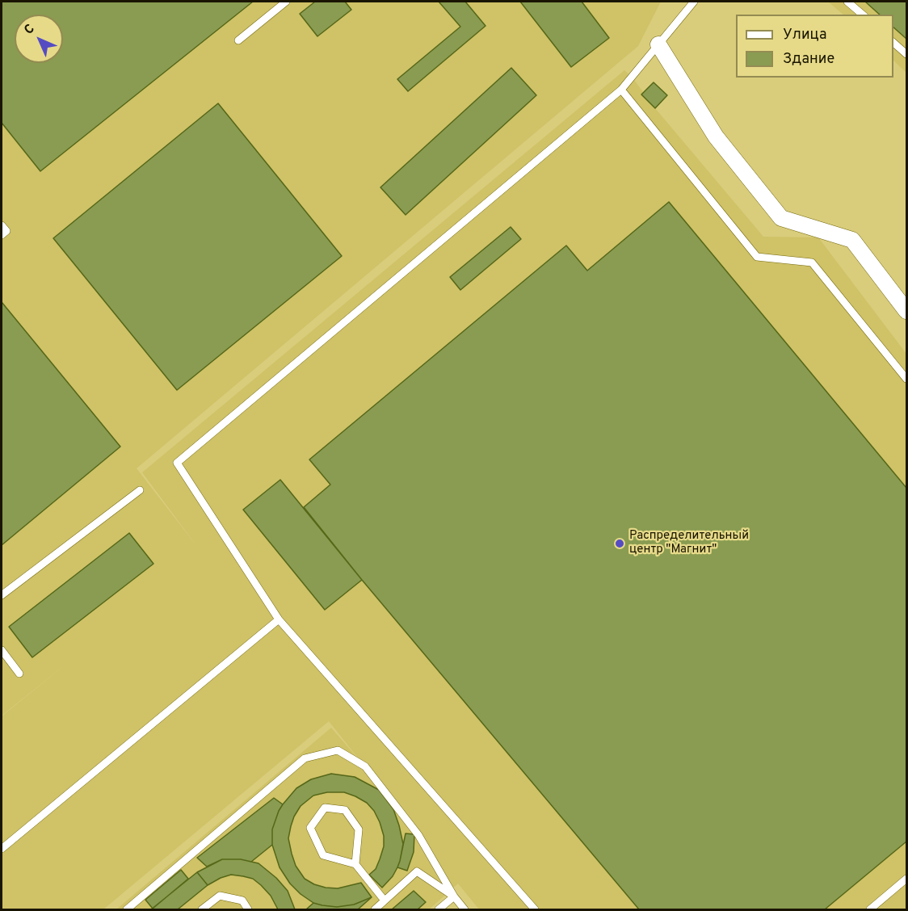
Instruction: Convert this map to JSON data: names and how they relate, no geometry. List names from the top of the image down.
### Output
{
  "places": ["Распределительный центр \"Магнит\""],
  "legend": ["Улица", "Здание"],
  "north": "top left"
}
